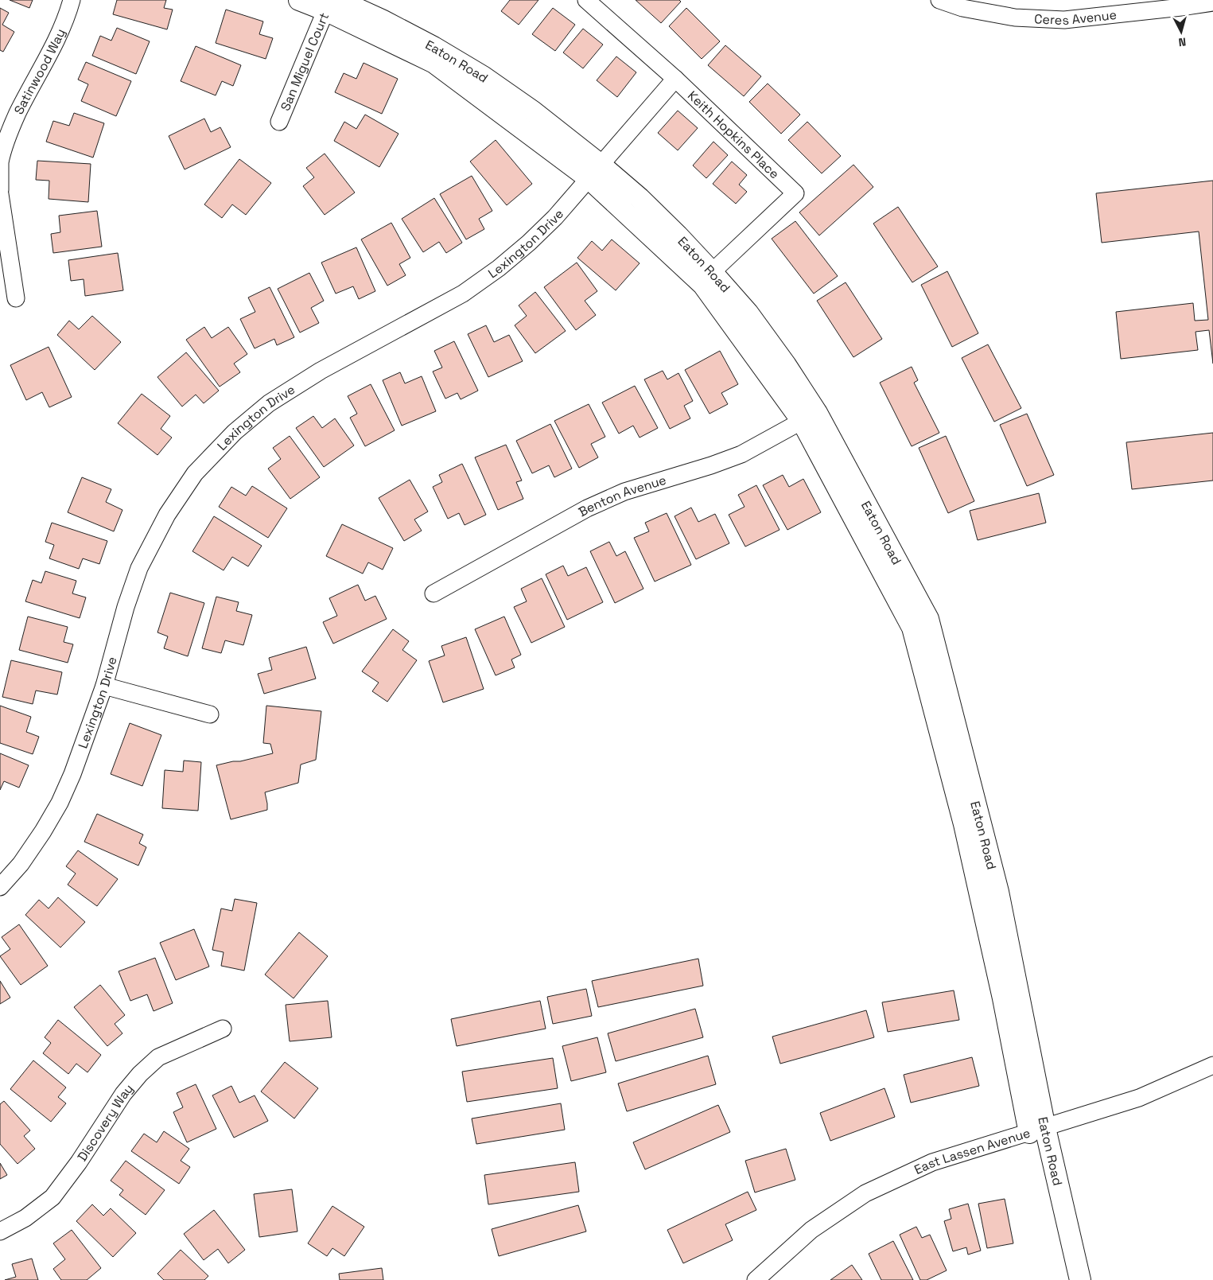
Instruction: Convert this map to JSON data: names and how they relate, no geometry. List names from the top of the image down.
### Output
{
  "streets": {
    "street": [
      "Ceres Avenue",
      "San Miguel Court",
      "Eaton Road",
      "Satinwood Way",
      "Keith Hopkins Place",
      "Lexington Drive",
      "Benton Avenue",
      "Discovery Way",
      "East Lassen Avenue"
    ]
  },
  "crossings": [
    ["San Miguel Court", "Eaton Road"],
    ["Eaton Road", "Keith Hopkins Place"],
    ["Eaton Road", "Lexington Drive"],
    ["Eaton Road", "Benton Avenue"],
    ["Eaton Road", "East Lassen Avenue"],
    ["Keith Hopkins Place", "Lexington Drive"]
  ],
  "north": "bottom"
}
